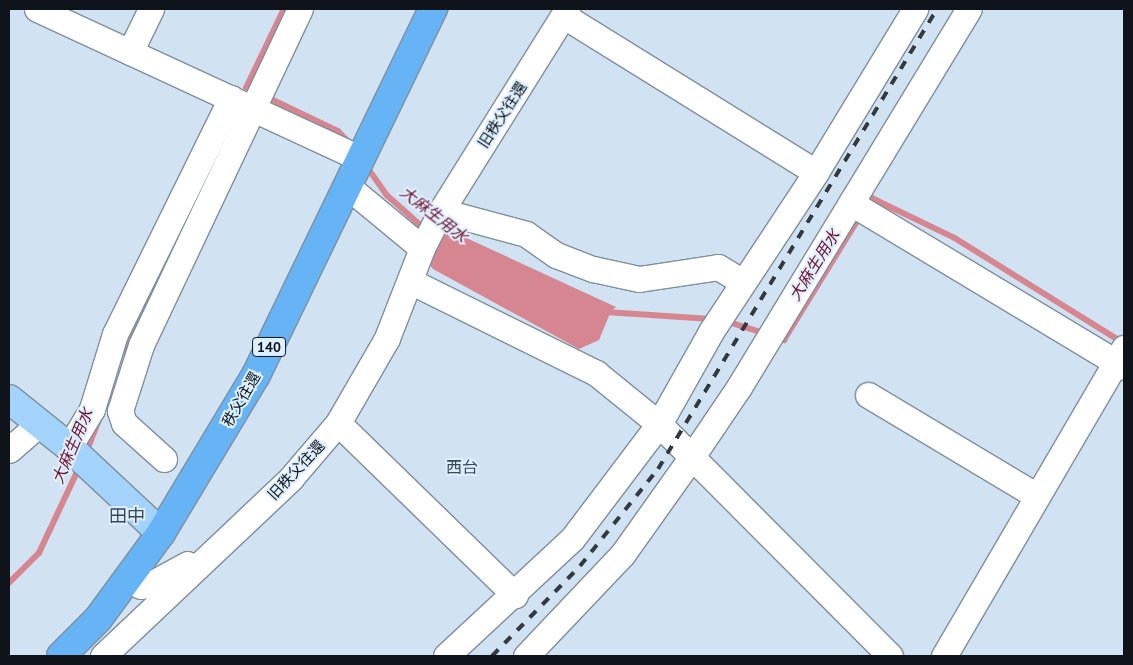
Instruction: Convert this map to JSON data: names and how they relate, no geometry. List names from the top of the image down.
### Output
{
  "streets": {
    "highway": ["140", "秩父往還"],
    "street": ["旧秩父往還"]
  },
  "districts": ["西台", "田中"],
  "water": ["大麻生用水"]
}
